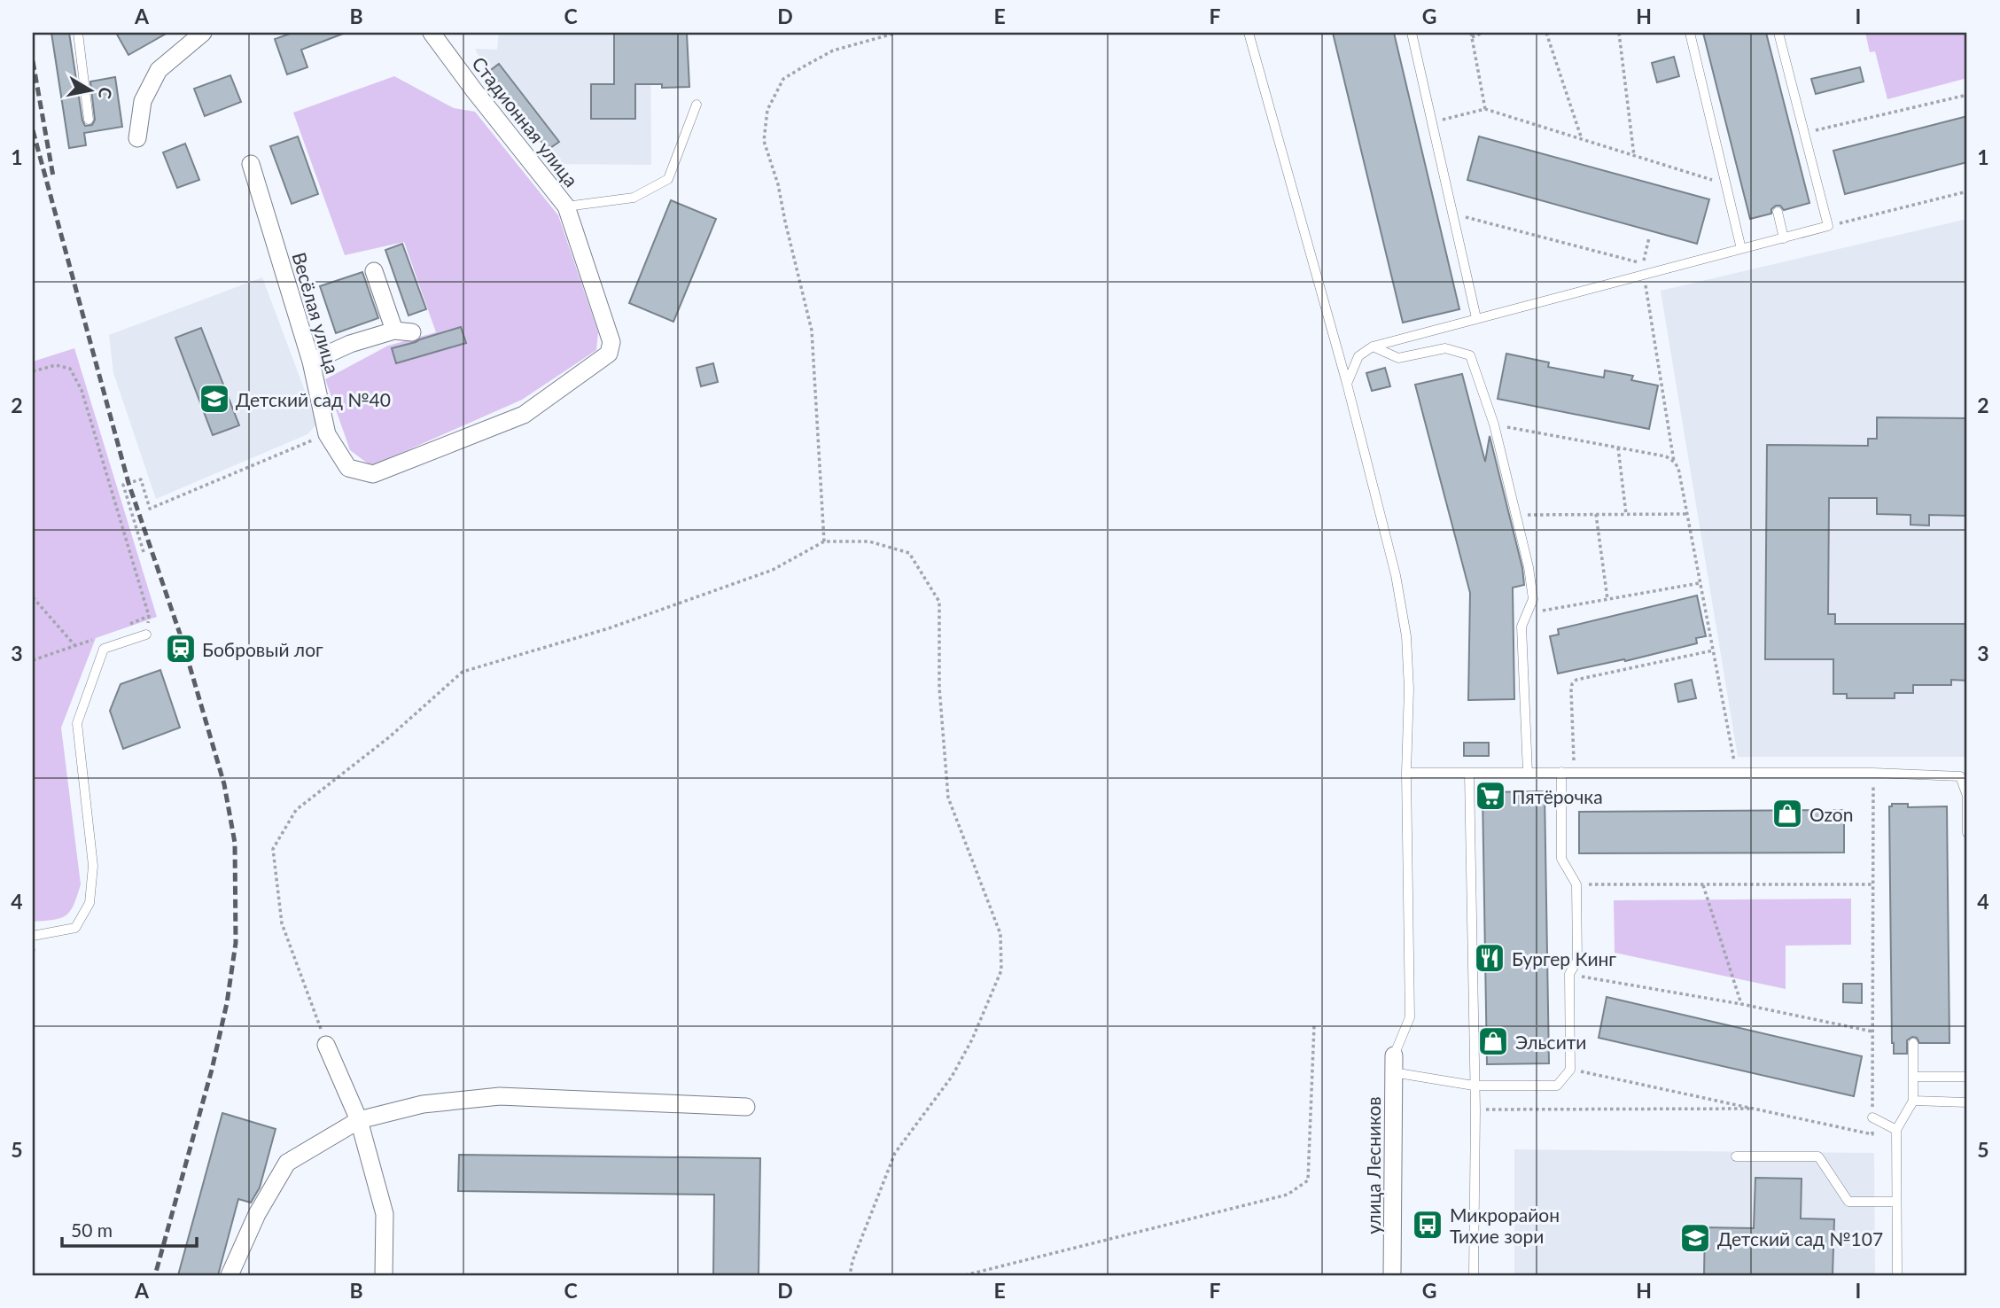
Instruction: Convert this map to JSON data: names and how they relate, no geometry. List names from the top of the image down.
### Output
{
  "streets": {
    "street": ["Стадионная улица", "Весёлая улица", "улица Лесников"]
  },
  "crossings": [
    ["Стадионная улица", "Весёлая улица"]
  ],
  "places": {
    "school or university": ["Детский сад №40", "Детский сад №107"],
    "station": ["Бобровый лог"],
    "supermarket": ["Пятёрочка"],
    "shop": ["Ozon", "Эльсити"],
    "restaurant": ["Бургер Кинг"],
    "bus stop": ["Микрорайон Тихие зори"]
  },
  "scale_bar": "50 m",
  "north": "right",
  "grid": {
    "columns": [
      "A",
      "B",
      "C",
      "D",
      "E",
      "F",
      "G",
      "H",
      "I"
    ],
    "rows": [
      "1",
      "2",
      "3",
      "4",
      "5"
    ]
  }
}
